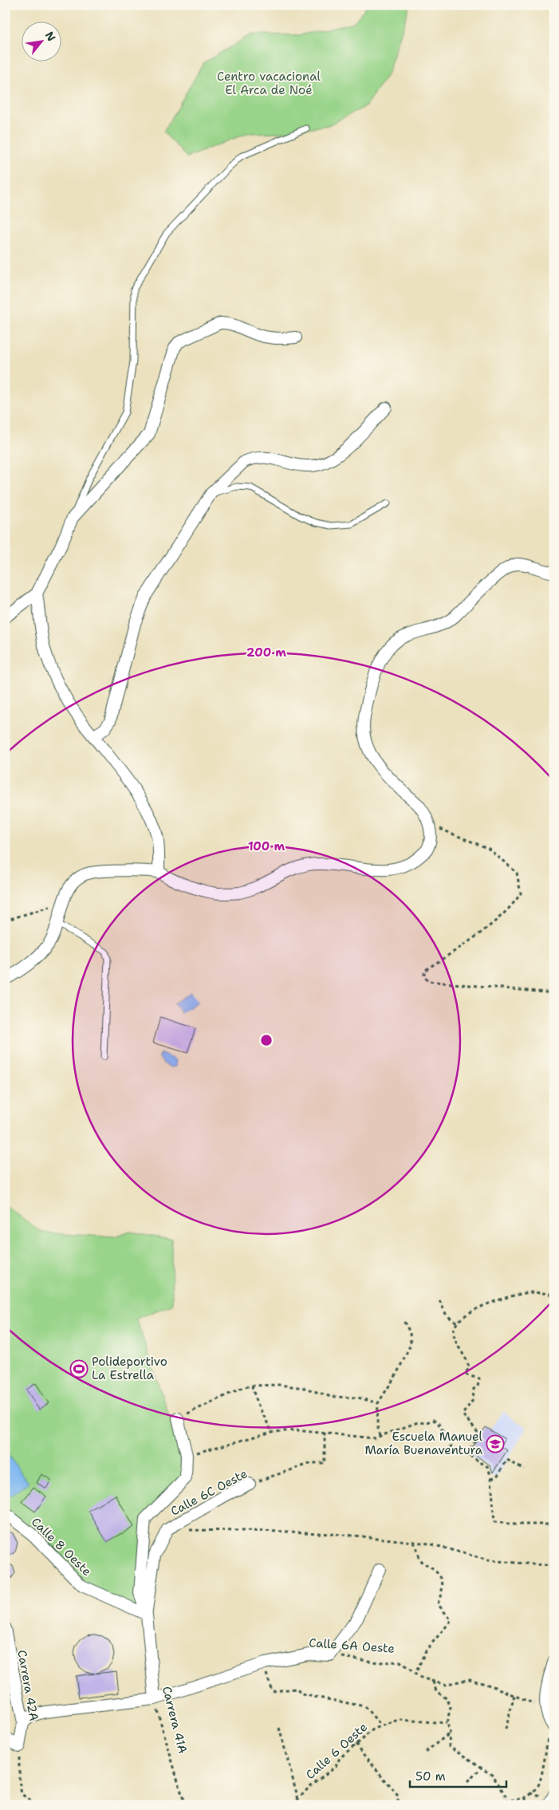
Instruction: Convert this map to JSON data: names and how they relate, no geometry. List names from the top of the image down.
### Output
{
  "streets": {
    "street": [
      "Calle 6C Oeste",
      "Calle 8 Oeste",
      "Calle 6A Oeste",
      "Carrera 42A",
      "Carrera 41A"
    ],
    "path": ["Calle 6 Oeste"]
  },
  "crossings": [
    ["Calle 6C Oeste", "Calle 8 Oeste"],
    ["Calle 6C Oeste", "Carrera 41A"],
    ["Calle 8 Oeste", "Carrera 41A"],
    ["Calle 6A Oeste", "Carrera 42A"],
    ["Calle 6A Oeste", "Carrera 41A"]
  ],
  "parks": ["Centro vacacional El Arca de Noé"],
  "places": {
    "sports": ["Polideportivo La Estrella"],
    "school or university": ["Escuela Manuel María Buenaventura"]
  },
  "scale_bar": "50 m",
  "north": "top right",
  "rings": ["200 m", "100 m"]
}
